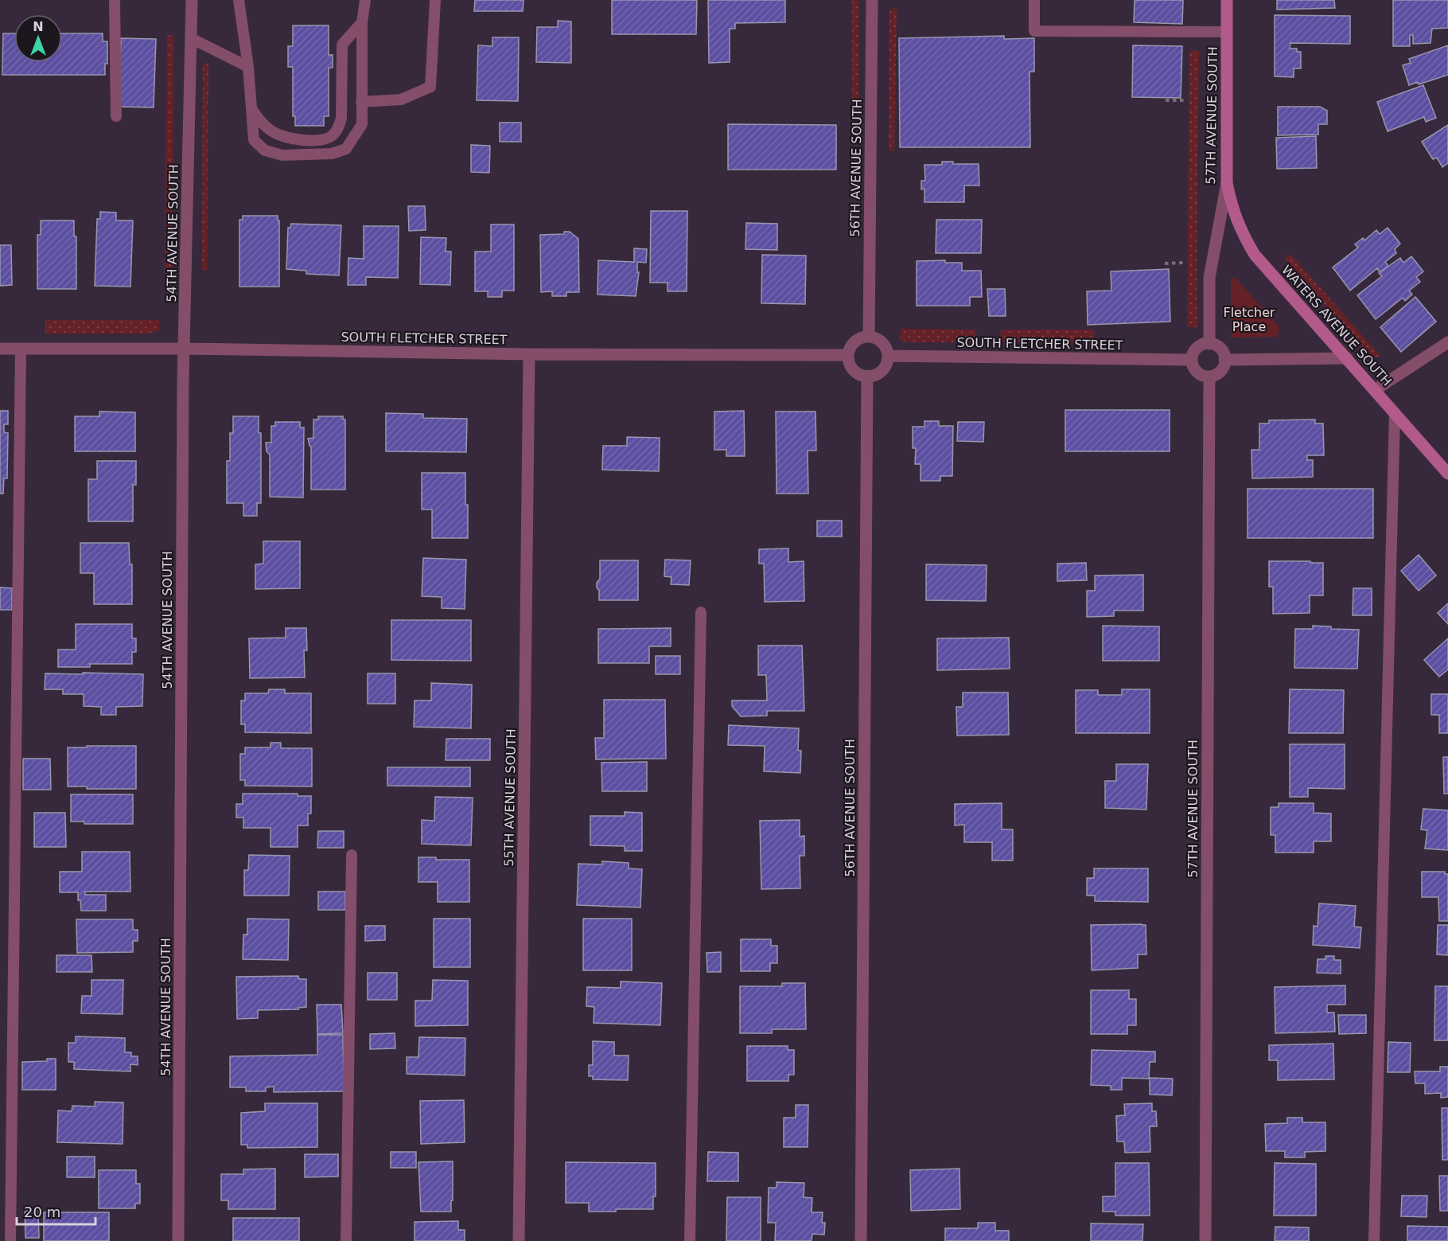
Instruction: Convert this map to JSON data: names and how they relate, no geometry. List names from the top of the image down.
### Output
{
  "streets": {
    "street": [
      "57TH AVENUE SOUTH",
      "56TH AVENUE SOUTH",
      "54TH AVENUE SOUTH",
      "WATERS AVENUE SOUTH",
      "SOUTH FLETCHER STREET",
      "55TH AVENUE SOUTH"
    ]
  },
  "crossings": [
    ["57TH AVENUE SOUTH", "WATERS AVENUE SOUTH"],
    ["57TH AVENUE SOUTH", "SOUTH FLETCHER STREET"],
    ["56TH AVENUE SOUTH", "SOUTH FLETCHER STREET"],
    ["54TH AVENUE SOUTH", "SOUTH FLETCHER STREET"],
    ["SOUTH FLETCHER STREET", "55TH AVENUE SOUTH"]
  ],
  "parks": ["Fletcher Place"],
  "scale_bar": "20 m",
  "north": "top"
}
